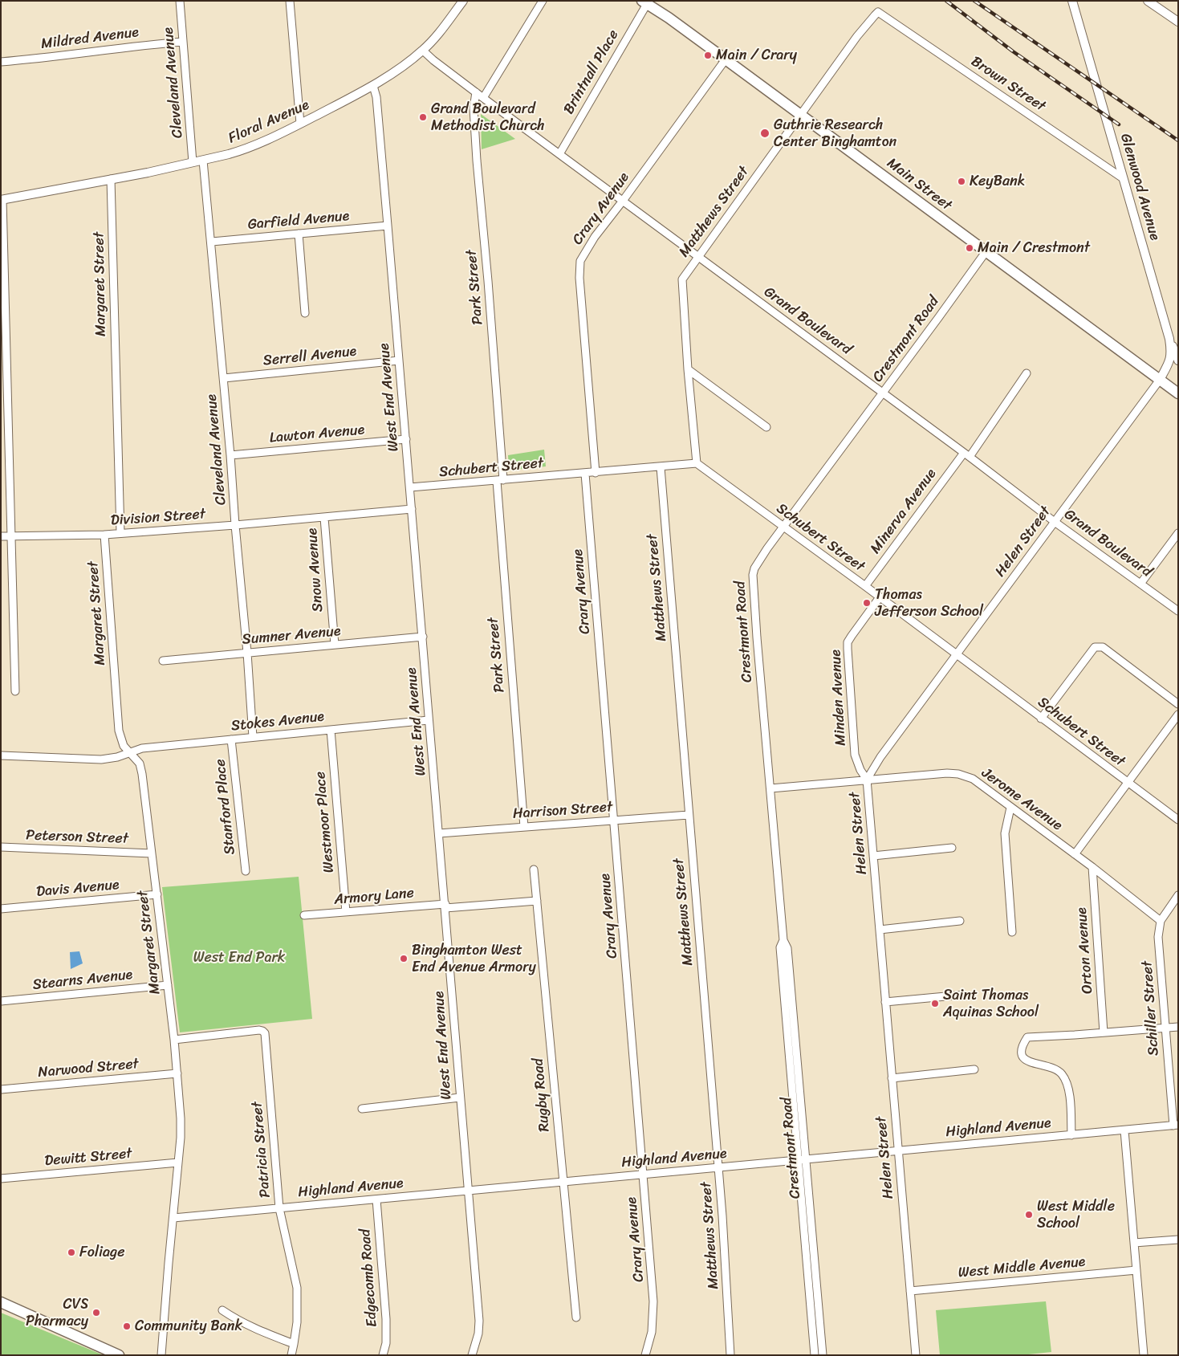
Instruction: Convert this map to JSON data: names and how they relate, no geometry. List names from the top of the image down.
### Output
{
  "streets": {
    "main road": ["Main Street"],
    "street": [
      "Mildred Avenue",
      "Brintnall Place",
      "Cleveland Avenue",
      "Brown Street",
      "Floral Avenue",
      "Glenwood Avenue",
      "Crary Avenue",
      "Matthews Street",
      "Garfield Avenue",
      "Margaret Street",
      "Park Street",
      "Grand Boulevard",
      "Crestmont Road",
      "Serrell Avenue",
      "West End Avenue",
      "Lawton Avenue",
      "Schubert Street",
      "Minerva Avenue",
      "Division Street",
      "Helen Street",
      "Snow Avenue",
      "Sumner Avenue",
      "Minden Avenue",
      "Stokes Avenue",
      "Jerome Avenue",
      "Stanford Place",
      "Harrison Street",
      "Westmoor Place",
      "Peterson Street",
      "Davis Avenue",
      "Armory Lane",
      "Orton Avenue",
      "Stearns Avenue",
      "Schiller Street",
      "Narwood Street",
      "Rugby Road",
      "Highland Avenue",
      "Patricia Street",
      "Dewitt Street",
      "West Middle Avenue",
      "Edgecomb Road"
    ]
  },
  "crossings": [
    ["Mildred Avenue", "Cleveland Avenue"],
    ["Brintnall Place", "Main Street"],
    ["Brintnall Place", "Grand Boulevard"],
    ["Cleveland Avenue", "Floral Avenue"],
    ["Cleveland Avenue", "Garfield Avenue"],
    ["Cleveland Avenue", "Serrell Avenue"],
    ["Cleveland Avenue", "Lawton Avenue"],
    ["Cleveland Avenue", "Division Street"],
    ["Cleveland Avenue", "Sumner Avenue"],
    ["Cleveland Avenue", "Stokes Avenue"],
    ["Brown Street", "Glenwood Avenue"],
    ["Brown Street", "Matthews Street"],
    ["Floral Avenue", "Margaret Street"],
    ["Floral Avenue", "Grand Boulevard"],
    ["Floral Avenue", "West End Avenue"],
    ["Main Street", "Glenwood Avenue"],
    ["Main Street", "Crary Avenue"],
    ["Main Street", "Matthews Street"],
    ["Main Street", "Crestmont Road"],
    ["Main Street", "Helen Street"],
    ["Glenwood Avenue", "Helen Street"],
    ["Crary Avenue", "Grand Boulevard"],
    ["Crary Avenue", "Schubert Street"],
    ["Crary Avenue", "Harrison Street"],
    ["Crary Avenue", "Highland Avenue"],
    ["Matthews Street", "Grand Boulevard"],
    ["Matthews Street", "Schubert Street"],
    ["Matthews Street", "Harrison Street"],
    ["Matthews Street", "Highland Avenue"],
    ["Garfield Avenue", "West End Avenue"],
    ["Margaret Street", "Division Street"],
    ["Margaret Street", "Stokes Avenue"],
    ["Margaret Street", "Peterson Street"],
    ["Margaret Street", "Davis Avenue"],
    ["Margaret Street", "Stearns Avenue"],
    ["Margaret Street", "Narwood Street"],
    ["Margaret Street", "Highland Avenue"],
    ["Margaret Street", "Patricia Street"],
    ["Margaret Street", "Dewitt Street"],
    ["Park Street", "Grand Boulevard"],
    ["Park Street", "Schubert Street"],
    ["Park Street", "Harrison Street"],
    ["Grand Boulevard", "Crestmont Road"],
    ["Grand Boulevard", "Minerva Avenue"],
    ["Grand Boulevard", "Helen Street"],
    ["Crestmont Road", "Schubert Street"],
    ["Crestmont Road", "Jerome Avenue"],
    ["Crestmont Road", "Highland Avenue"],
    ["Serrell Avenue", "West End Avenue"],
    ["West End Avenue", "Lawton Avenue"],
    ["West End Avenue", "Schubert Street"],
    ["West End Avenue", "Division Street"],
    ["West End Avenue", "Sumner Avenue"],
    ["West End Avenue", "Stokes Avenue"],
    ["West End Avenue", "Harrison Street"],
    ["West End Avenue", "Armory Lane"],
    ["West End Avenue", "Highland Avenue"],
    ["Schubert Street", "Minerva Avenue"],
    ["Schubert Street", "Helen Street"],
    ["Schubert Street", "Minden Avenue"],
    ["Division Street", "Snow Avenue"],
    ["Helen Street", "Minden Avenue"],
    ["Helen Street", "Jerome Avenue"],
    ["Helen Street", "Highland Avenue"],
    ["Helen Street", "West Middle Avenue"],
    ["Snow Avenue", "Sumner Avenue"],
    ["Minden Avenue", "Jerome Avenue"],
    ["Stokes Avenue", "Stanford Place"],
    ["Stokes Avenue", "Westmoor Place"],
    ["Jerome Avenue", "Orton Avenue"],
    ["Jerome Avenue", "Schiller Street"],
    ["Westmoor Place", "Armory Lane"],
    ["Armory Lane", "Rugby Road"],
    ["Schiller Street", "Highland Avenue"],
    ["Rugby Road", "Highland Avenue"],
    ["Highland Avenue", "Patricia Street"],
    ["Highland Avenue", "Edgecomb Road"]
  ],
  "parks": ["West End Park"],
  "places": [
    "Main / Crary",
    "Grand Boulevard Methodist Church",
    "Guthrie Research Center Binghamton",
    "KeyBank",
    "Main / Crestmont",
    "Thomas Jefferson School",
    "Binghamton West End Avenue Armory",
    "Saint Thomas Aquinas School",
    "West Middle School",
    "Foliage",
    "CVS Pharmacy",
    "Community Bank"
  ]
}
